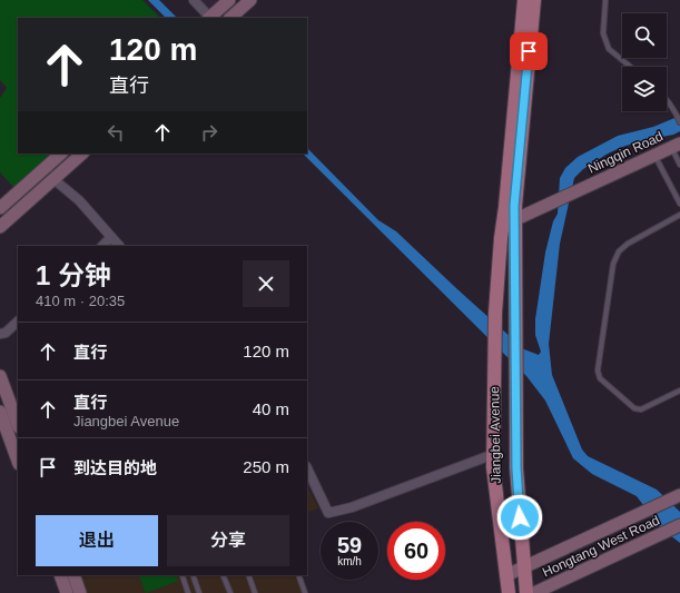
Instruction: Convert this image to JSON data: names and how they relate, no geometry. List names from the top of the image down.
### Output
{
  "streets": {
    "main road": ["Ningqin Road", "Jiangbei Avenue", "Hongtang West Road"]
  },
  "crossings": [
    ["Ningqin Road", "Jiangbei Avenue"],
    ["Jiangbei Avenue", "Hongtang West Road"]
  ],
  "page": {
    "turn": ["120 m", "直行"],
    "heading": ["1 分钟", "410 m · 20:35"],
    "list": [
      {
        "name": "直行",
        "value": "120 m"
      },
      {
        "name": "直行",
        "note": "Jiangbei Avenue",
        "value": "40 m"
      },
      {
        "name": "到达目的地",
        "value": "250 m"
      }
    ],
    "buttons": ["退出", "分享"],
    "speed": "59 km/h",
    "limit": "60"
  }
}
